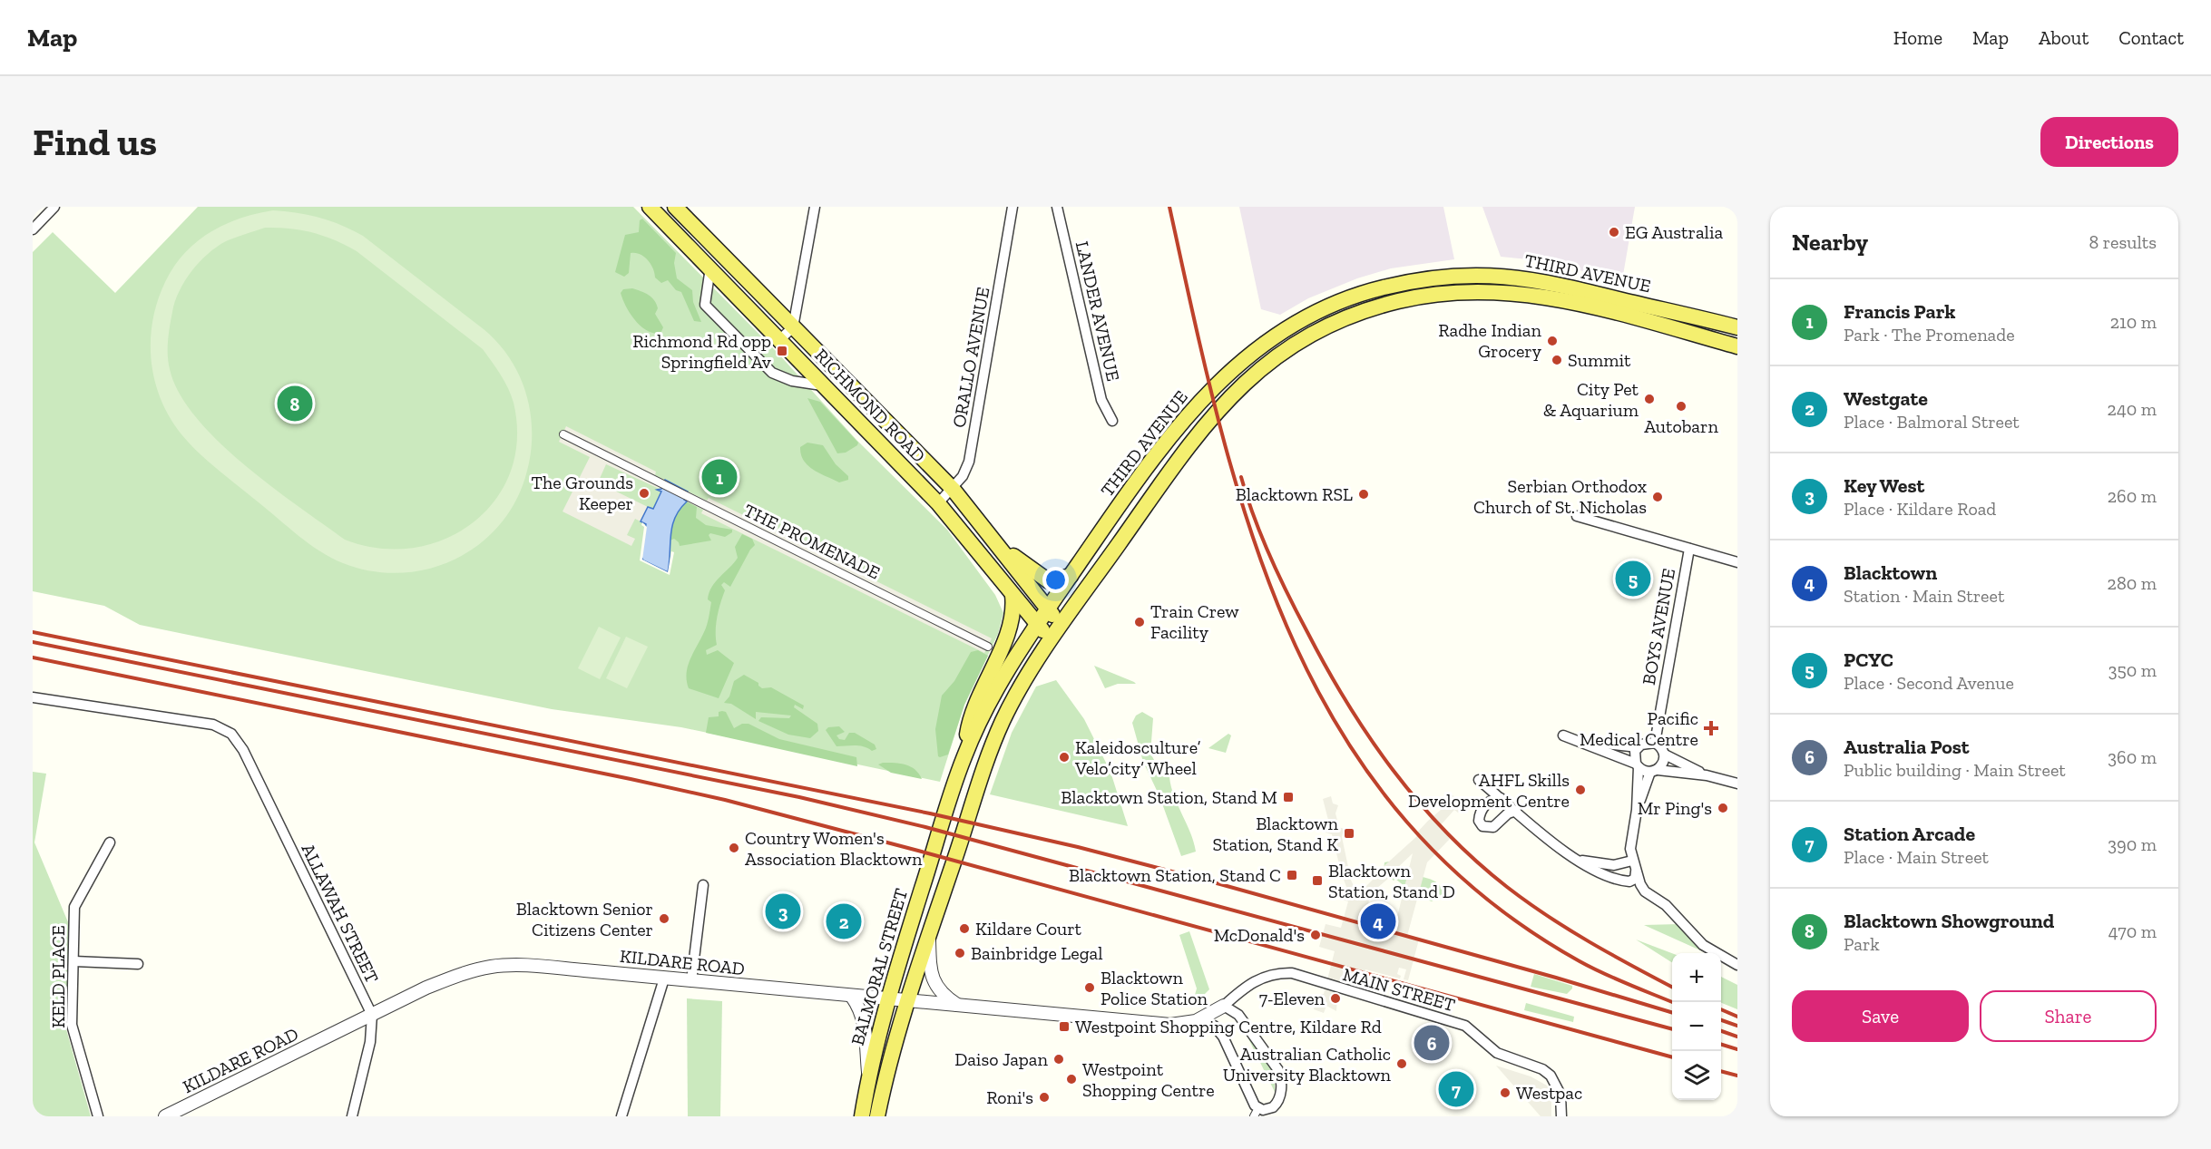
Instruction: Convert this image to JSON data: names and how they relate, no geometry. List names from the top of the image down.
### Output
{
  "streets": {
    "main road": ["THIRD AVENUE", "RICHMOND ROAD", "BALMORAL STREET"],
    "street": [
      "LANDER AVENUE",
      "ORALLO AVENUE",
      "THE PROMENADE",
      "BOYS AVENUE",
      "ALLAWAH STREET",
      "KILDARE ROAD",
      "KELD PLACE",
      "MAIN STREET"
    ]
  },
  "crossings": [
    ["THIRD AVENUE", "RICHMOND ROAD"],
    ["THIRD AVENUE", "BALMORAL STREET"],
    ["ORALLO AVENUE", "RICHMOND ROAD"],
    ["RICHMOND ROAD", "BALMORAL STREET"],
    ["ALLAWAH STREET", "KILDARE ROAD"],
    ["KILDARE ROAD", "BALMORAL STREET"],
    ["KILDARE ROAD", "MAIN STREET"]
  ],
  "places": {
    "other": [
      "EG Australia",
      "Radhe Indian Grocery",
      "Summit",
      "City Pet & Aquarium",
      "Autobarn",
      "The Grounds Keeper",
      "Blacktown RSL",
      "Serbian Orthodox Church of St. Nicholas",
      "Train Crew Facility",
      "Kaleidosculture’ Velo’city’ Wheel",
      "AHFL Skills Development Centre",
      "Mr Ping's",
      "Country Women's Association Blacktown",
      "Blacktown Senior Citizens Center",
      "Kildare Court",
      "McDonald's",
      "Bainbridge Legal",
      "Blacktown Police Station",
      "7-Eleven",
      "Daiso Japan",
      "Australian Catholic University Blacktown",
      "Westpoint Shopping Centre",
      "Westpac",
      "Roni's"
    ],
    "transit": [
      "Richmond Rd opp Springfield Av",
      "Blacktown Station, Stand M",
      "Blacktown Station, Stand K",
      "Blacktown Station, Stand C",
      "Blacktown Station, Stand D",
      "Westpoint Shopping Centre, Kildare Rd"
    ],
    "health": ["Pacific Medical Centre"]
  },
  "page": {
    "header": "Map",
    "nav": [
      "Home",
      "Map",
      "About",
      "Contact"
    ],
    "buttons": [
      "Directions",
      ["Save", "Share"]
    ],
    "title": "Find us",
    "heading": ["Nearby", "8 results"],
    "list": [
      {
        "mark": "1",
        "name": "Francis Park",
        "note": "Park · The Promenade",
        "value": "210 m"
      },
      {
        "mark": "2",
        "name": "Westgate",
        "note": "Place · Balmoral Street",
        "value": "240 m"
      },
      {
        "mark": "3",
        "name": "Key West",
        "note": "Place · Kildare Road",
        "value": "260 m"
      },
      {
        "mark": "4",
        "name": "Blacktown",
        "note": "Station · Main Street",
        "value": "280 m"
      },
      {
        "mark": "5",
        "name": "PCYC",
        "note": "Place · Second Avenue",
        "value": "350 m"
      },
      {
        "mark": "6",
        "name": "Australia Post",
        "note": "Public building · Main Street",
        "value": "360 m"
      },
      {
        "mark": "7",
        "name": "Station Arcade",
        "note": "Place · Main Street",
        "value": "390 m"
      },
      {
        "mark": "8",
        "name": "Blacktown Showground",
        "note": "Park",
        "value": "470 m"
      }
    ],
    "pins": [
      "8",
      "1",
      "5",
      "3",
      "2",
      "4",
      "6",
      "7"
    ],
    "map_buttons": ["+", "−"]
  }
}
